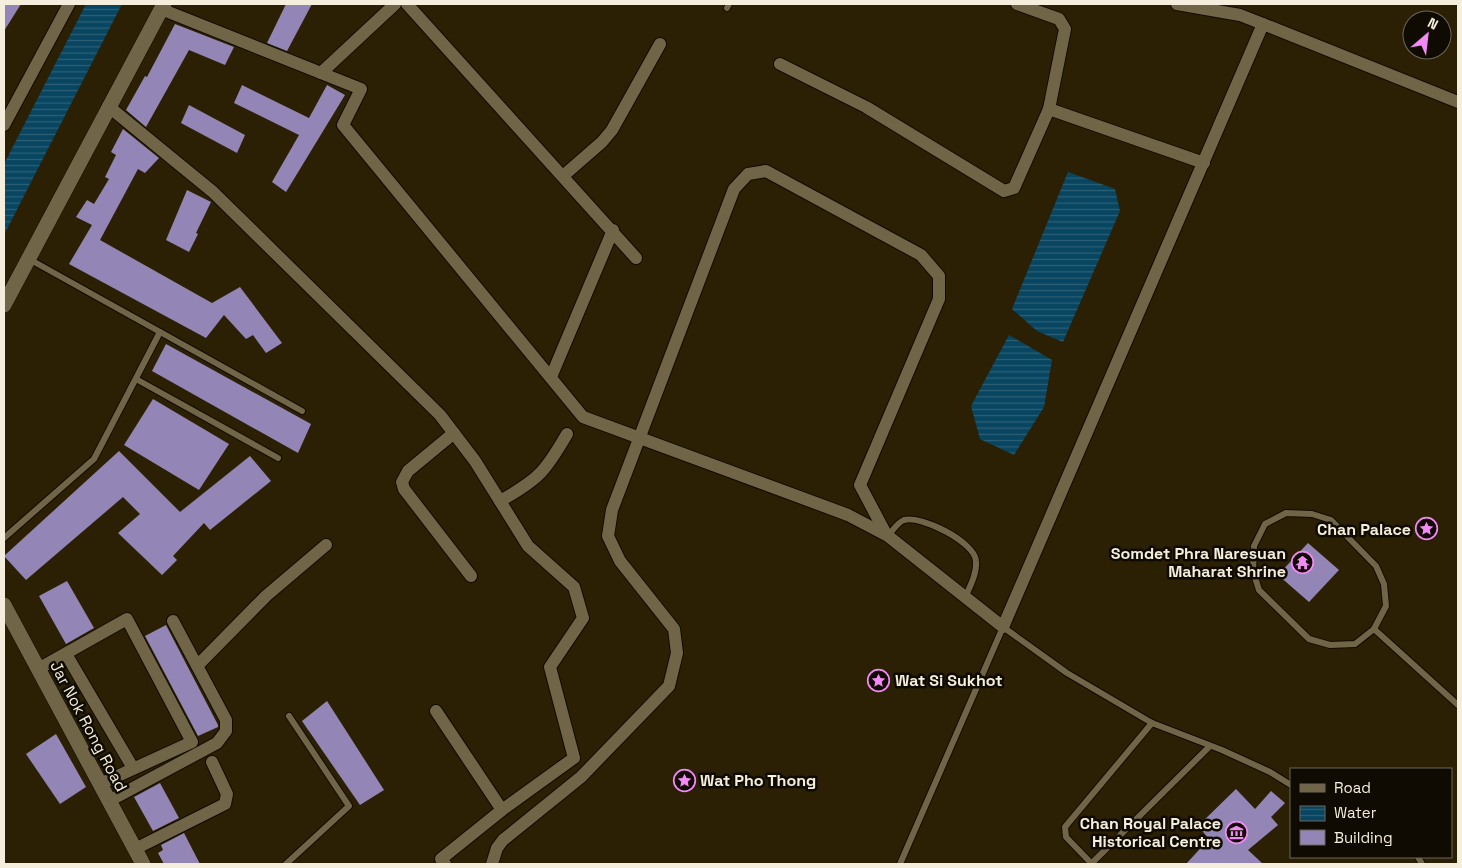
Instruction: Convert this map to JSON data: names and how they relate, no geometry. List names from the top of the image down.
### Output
{
  "streets": {
    "street": ["Jar Nok Rong Road"]
  },
  "places": {
    "place": ["Chan Palace", "Wat Si Sukhot", "Wat Pho Thong"],
    "temple": ["Somdet Phra Naresuan Maharat Shrine"],
    "museum": ["Chan Royal Palace Historical Centre"]
  },
  "legend": ["Road", "Water", "Building"],
  "north": "top right"
}
